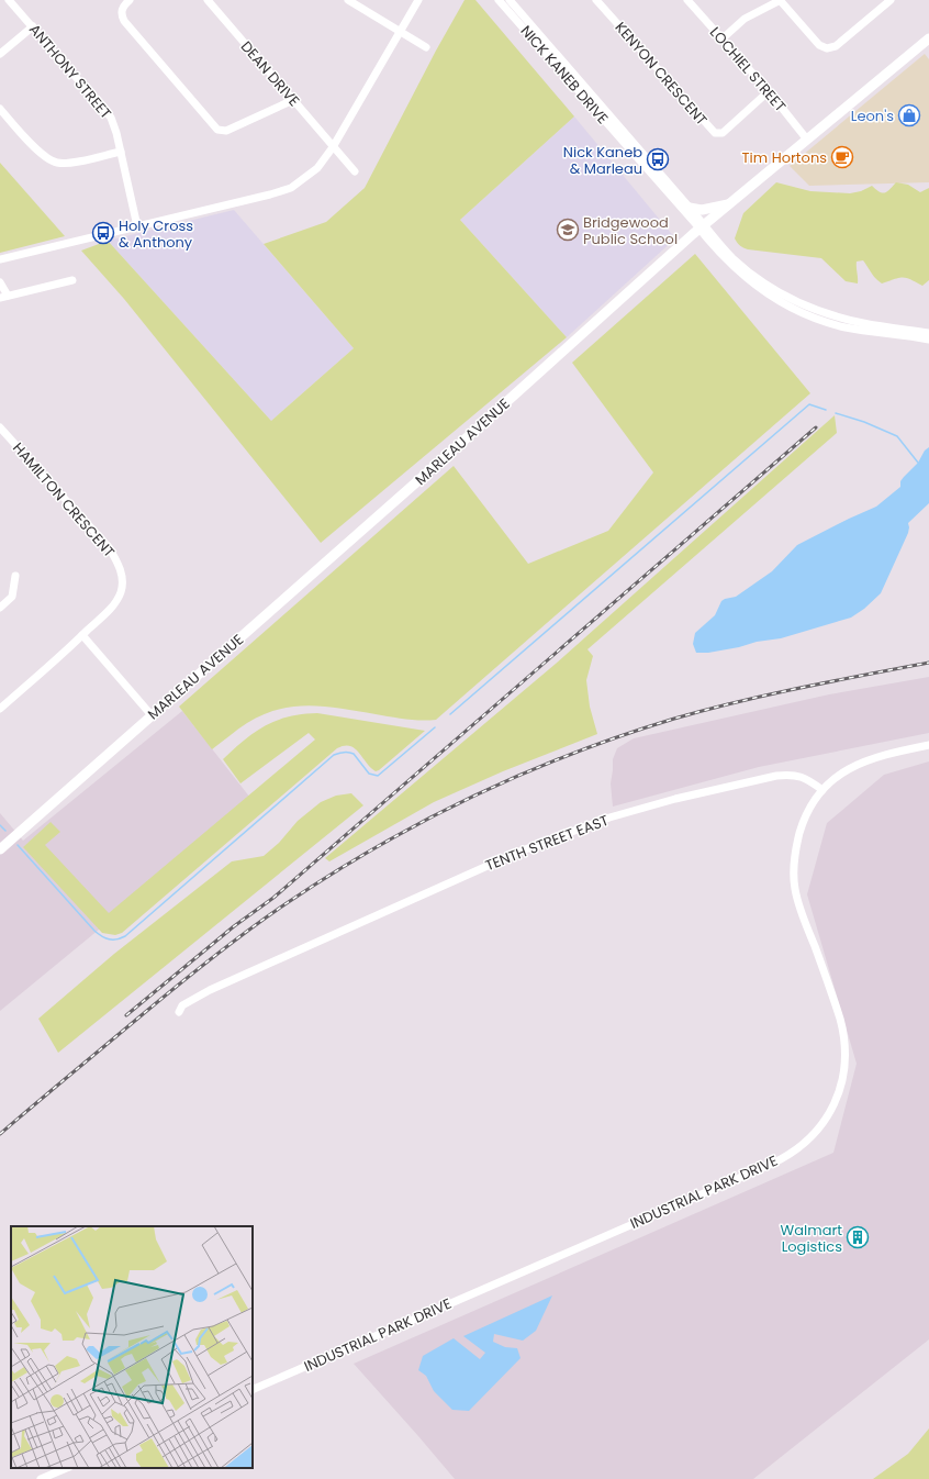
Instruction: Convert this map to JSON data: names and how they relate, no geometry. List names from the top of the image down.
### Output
{
  "streets": {
    "main road": ["MARLEAU AVENUE"],
    "street": [
      "LOCHIEL STREET",
      "ANTHONY STREET",
      "DEAN DRIVE",
      "KENYON CRESCENT",
      "NICK KANEB DRIVE",
      "HAMILTON CRESCENT",
      "TENTH STREET EAST",
      "INDUSTRIAL PARK DRIVE"
    ]
  },
  "crossings": [
    ["LOCHIEL STREET", "KENYON CRESCENT"],
    ["LOCHIEL STREET", "MARLEAU AVENUE"],
    ["NICK KANEB DRIVE", "MARLEAU AVENUE"],
    ["TENTH STREET EAST", "INDUSTRIAL PARK DRIVE"]
  ],
  "places": {
    "shop": ["Leon's"],
    "cafe": ["Tim Hortons"],
    "bus stop": ["Nick Kaneb & Marleau", "Holy Cross & Anthony"],
    "school or university": ["Bridgewood Public School"],
    "building": ["Walmart Logistics"]
  }
}
